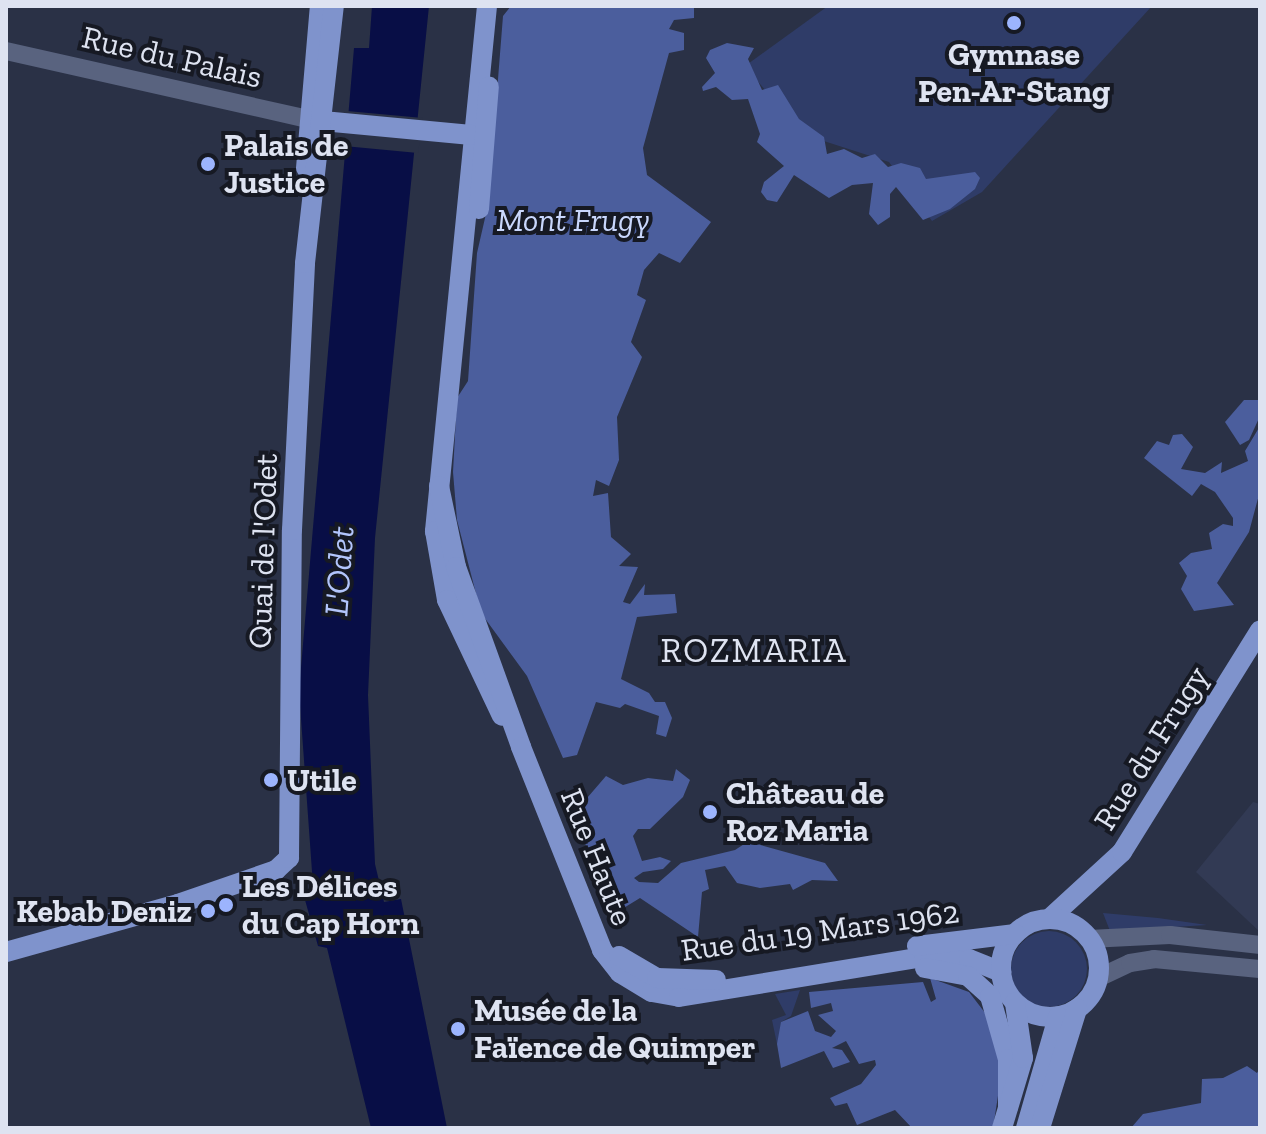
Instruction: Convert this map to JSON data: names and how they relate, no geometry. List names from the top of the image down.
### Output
{
  "streets": {
    "main road": [
      "Quai de l'Odet",
      "Rue du Frugy",
      "Rue Haute",
      "Rue du 19 Mars 1962"
    ],
    "street": ["Rue du Palais"]
  },
  "crossings": [
    ["Rue du Palais", "Quai de l'Odet"],
    ["Rue du Frugy", "Rue du 19 Mars 1962"],
    ["Rue Haute", "Rue du 19 Mars 1962"]
  ],
  "districts": ["ROZMARIA"],
  "water": ["L'Odet"],
  "parks": ["Mont Frugy"],
  "places": [
    "Gymnase Pen-Ar-Stang",
    "Palais de Justice",
    "Utile",
    "Château de Roz Maria",
    "Les Délices du Cap Horn",
    "Kebab Deniz",
    "Musée de la Faïence de Quimper"
  ]
}
